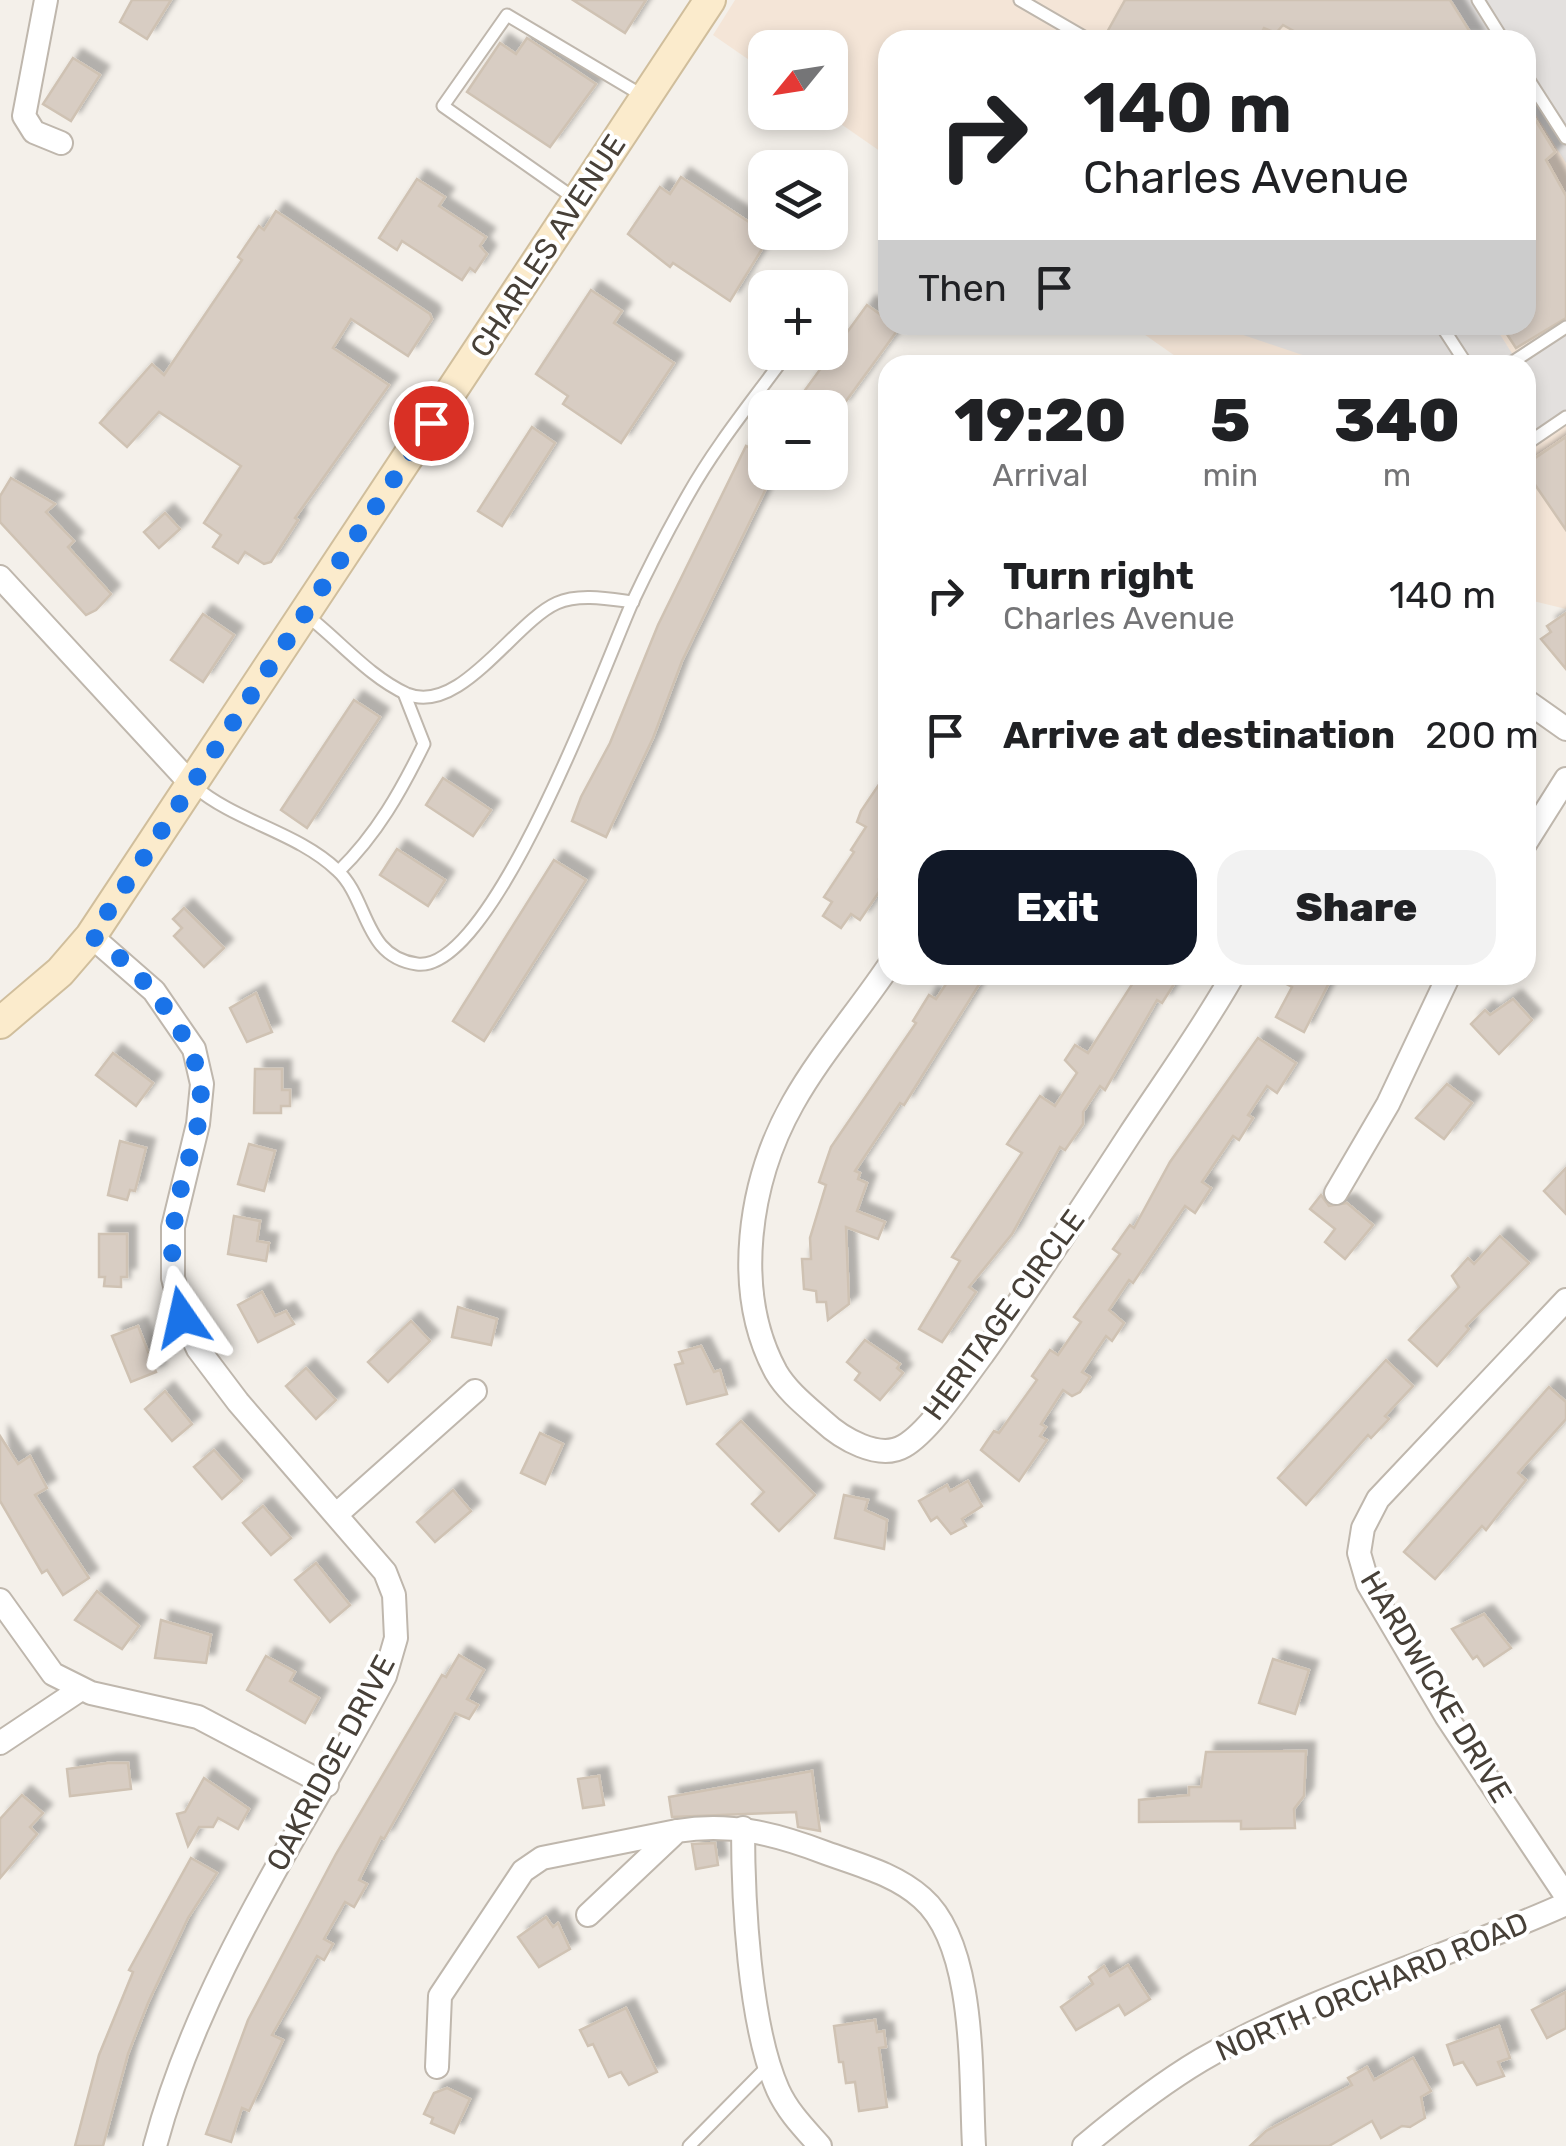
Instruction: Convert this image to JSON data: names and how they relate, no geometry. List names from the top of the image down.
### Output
{
  "streets": {
    "street": [
      "CHARLES AVENUE",
      "HERITAGE CIRCLE",
      "HARDWICKE DRIVE",
      "OAKRIDGE DRIVE",
      "NORTH ORCHARD ROAD"
    ]
  },
  "crossings": [
    ["CHARLES AVENUE", "OAKRIDGE DRIVE"],
    ["HARDWICKE DRIVE", "NORTH ORCHARD ROAD"]
  ],
  "north": "bottom left",
  "page": {
    "map_buttons": ["+", "−"],
    "turn": ["140 m", "Charles Avenue"],
    "then": "Then",
    "eta": [
      "19:20",
      "Arrival",
      "5",
      "min",
      "340",
      "m"
    ],
    "list": [
      {
        "name": "Turn right",
        "note": "Charles Avenue",
        "value": "140 m"
      },
      {
        "name": "Arrive at destination",
        "value": "200 m"
      }
    ],
    "buttons": ["Exit", "Share"]
  }
}
